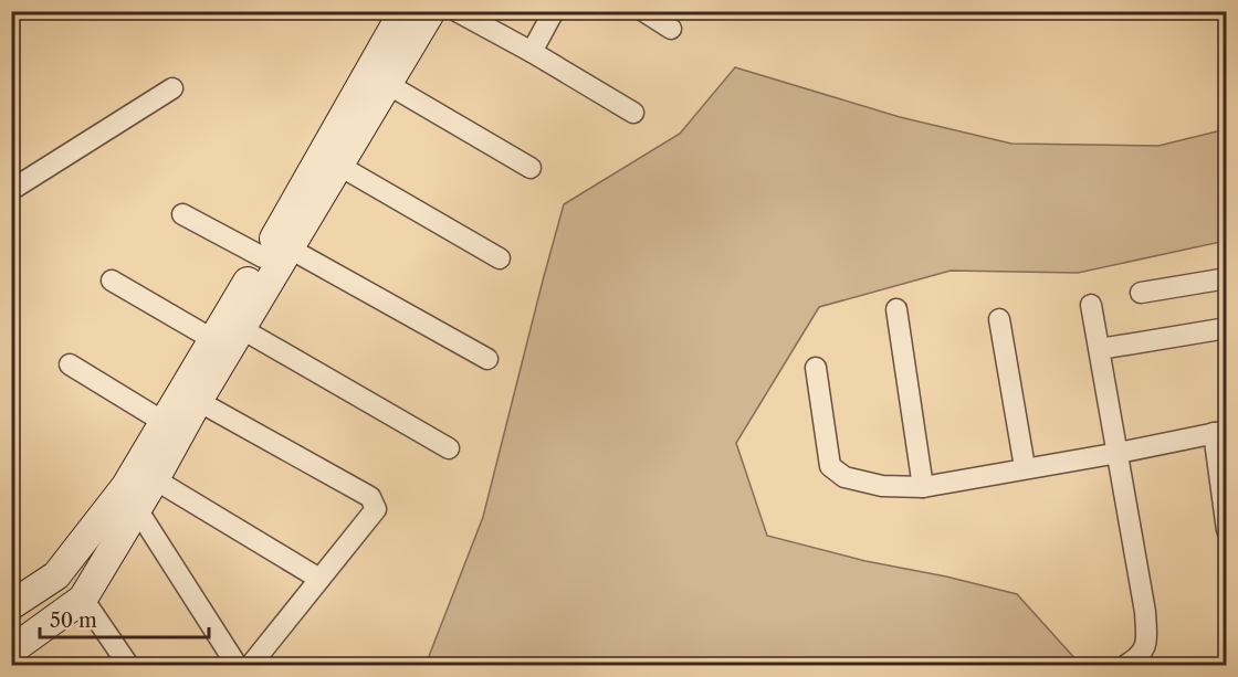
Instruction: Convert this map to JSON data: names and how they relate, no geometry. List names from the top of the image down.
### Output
{
  "scale_bar": "50 m"
}
